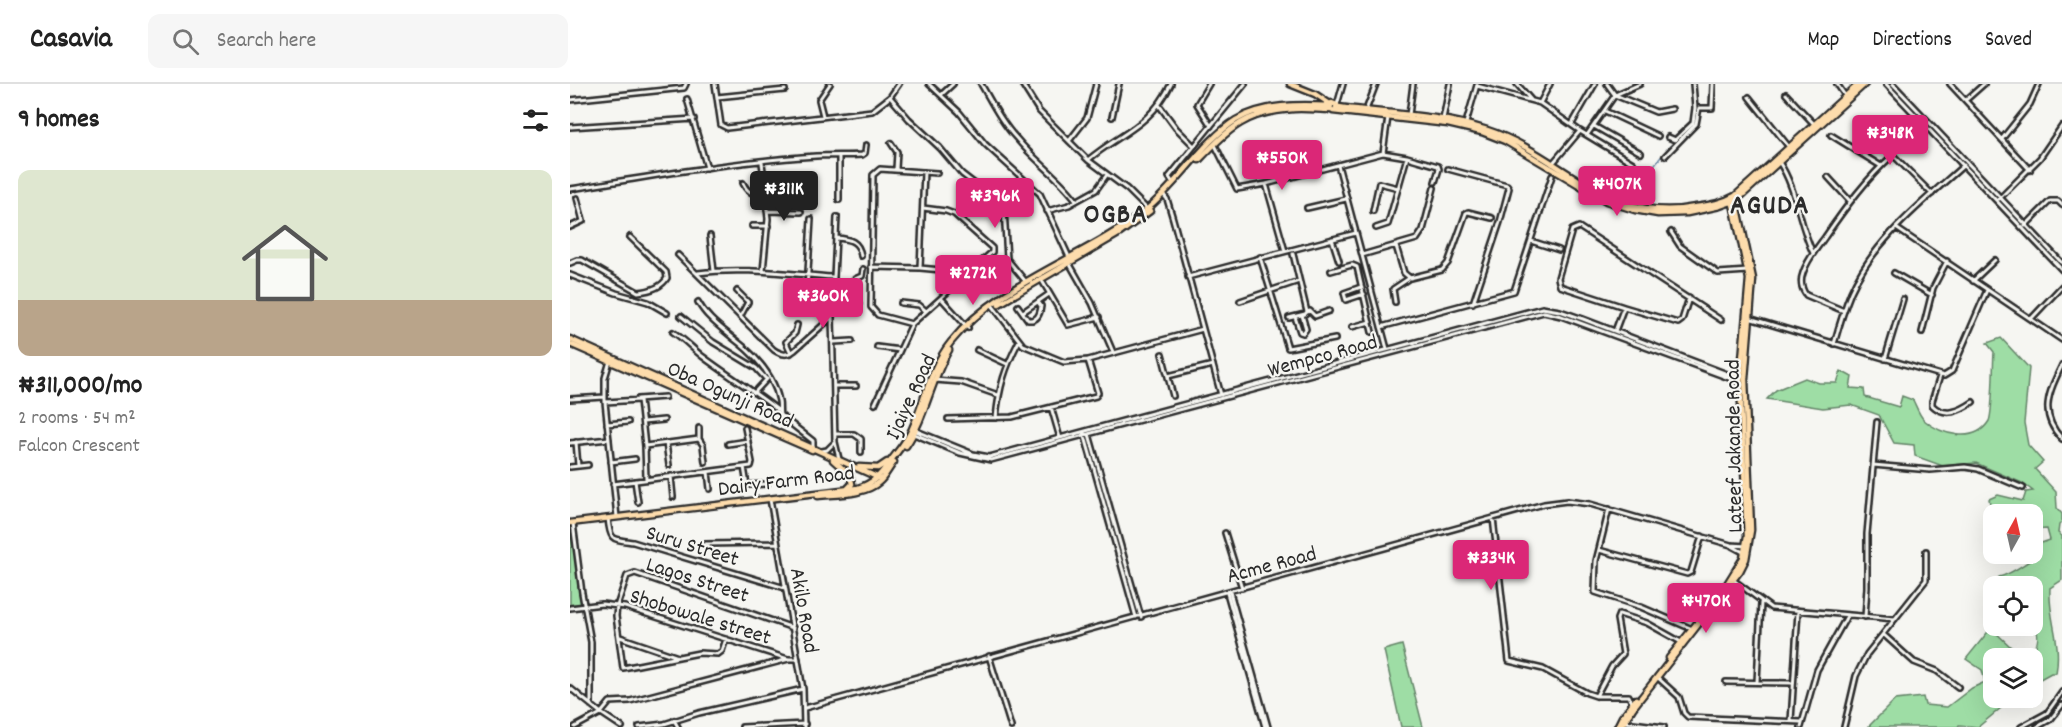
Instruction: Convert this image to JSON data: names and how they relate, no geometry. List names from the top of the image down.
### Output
{
  "streets": {
    "main road": [
      "Oba Ogunji Road",
      "Ijaiye Road",
      "Lateef Jakande Road",
      "Dairy Farm Road"
    ],
    "street": [
      "Wempco Road",
      "Suru Street",
      "Acme Road",
      "Lagos Street",
      "Akilo Road",
      "Shobowale street"
    ]
  },
  "crossings": [
    ["Wempco Road", "Ijaiye Road"],
    ["Wempco Road", "Lateef Jakande Road"],
    ["Oba Ogunji Road", "Ijaiye Road"],
    ["Oba Ogunji Road", "Dairy Farm Road"],
    ["Ijaiye Road", "Dairy Farm Road"],
    ["Lateef Jakande Road", "Acme Road"],
    ["Dairy Farm Road", "Suru Street"],
    ["Dairy Farm Road", "Akilo Road"],
    ["Suru Street", "Akilo Road"],
    ["Acme Road", "Akilo Road"],
    ["Lagos Street", "Akilo Road"],
    ["Lagos Street", "Shobowale street"]
  ],
  "districts": ["AGUDA", "OGBA"],
  "north": "top",
  "page": {
    "header": "Casavia",
    "search": "Search here",
    "nav": ["Map", "Directions", "Saved"],
    "heading": "9 homes",
    "price": [
      "₦348K",
      "₦550K",
      "₦407K",
      "₦311K",
      "₦396K",
      "₦272K",
      "₦360K",
      "₦334K",
      "₦470K"
    ],
    "list": [
      {
        "name": "₦311,000/mo",
        "note": "2 rooms · 54 m² · Falcon Crescent"
      }
    ]
  }
}
